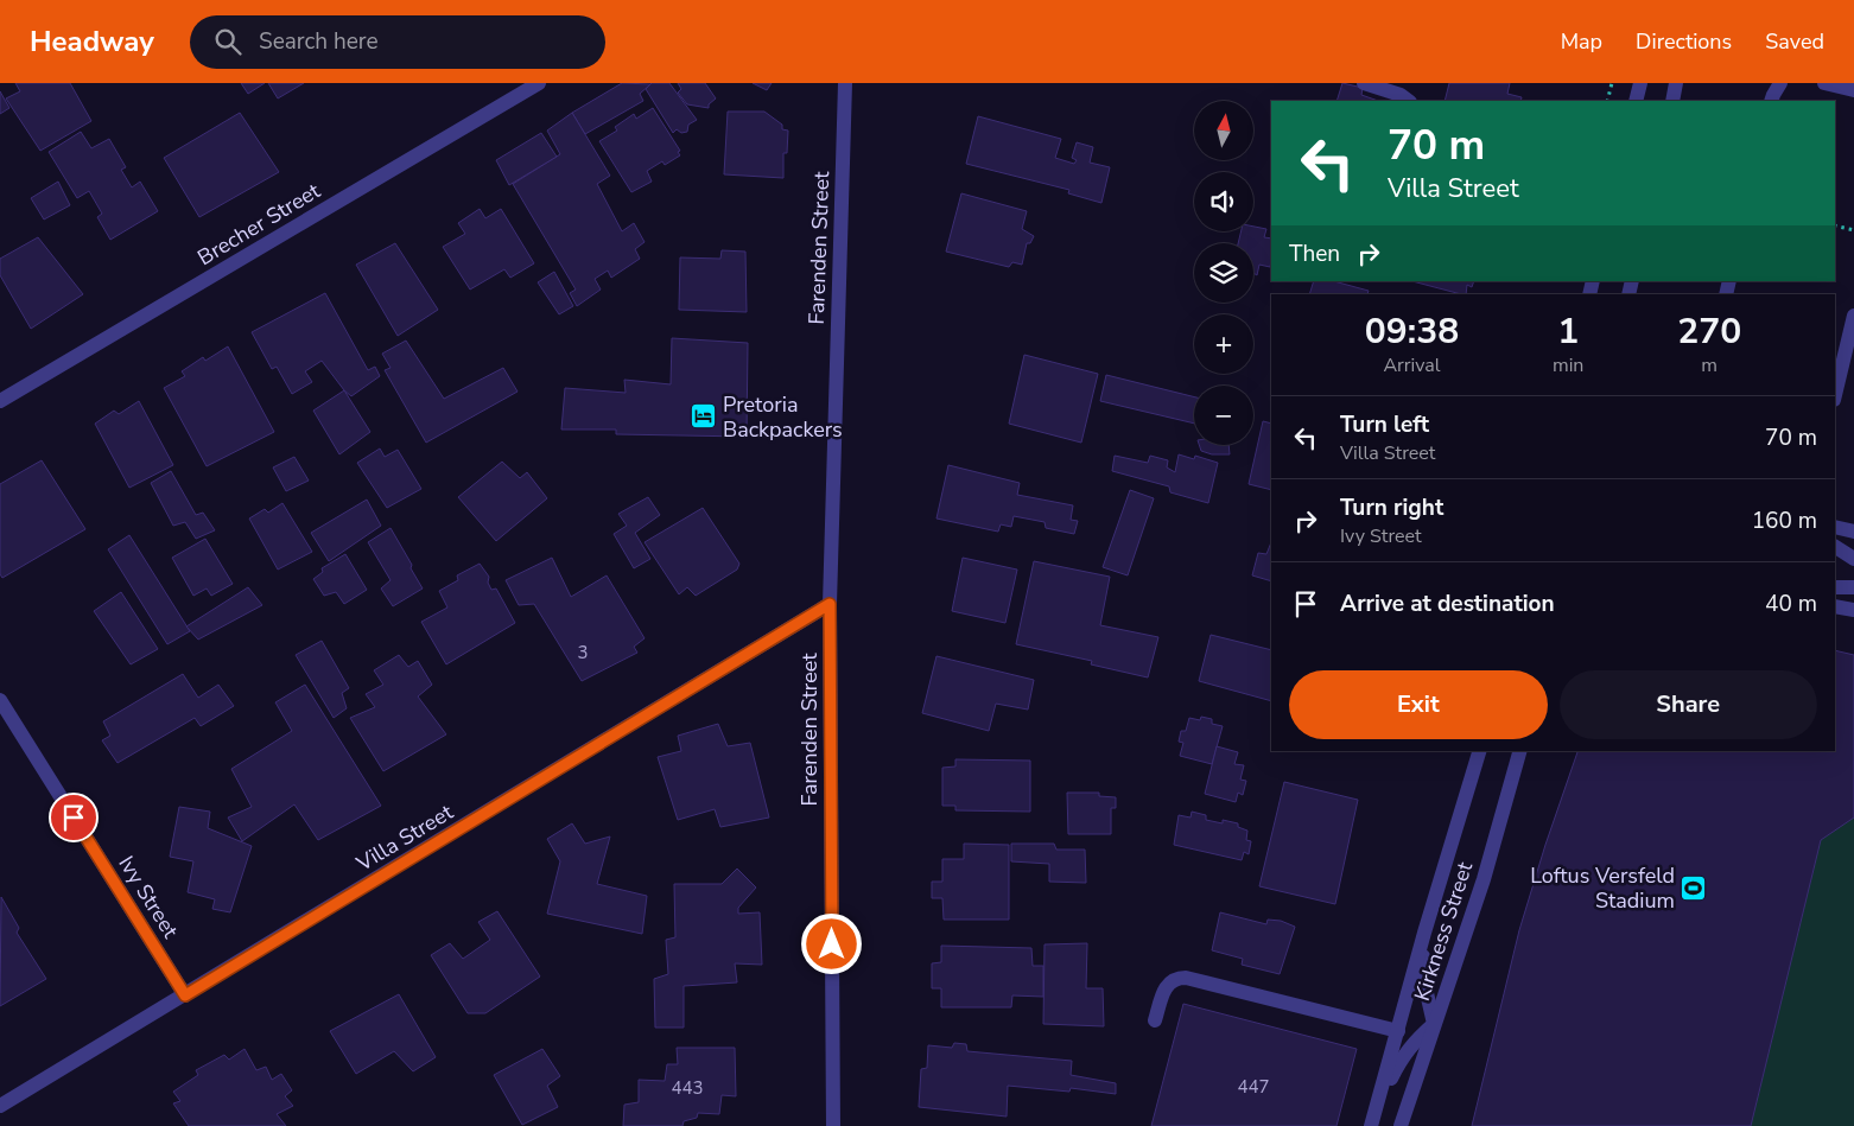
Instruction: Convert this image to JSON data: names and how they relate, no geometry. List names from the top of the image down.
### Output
{
  "streets": {
    "street": [
      "Brecher Street",
      "Farenden Street",
      "Villa Street",
      "Ivy Street",
      "Kirkness Street"
    ]
  },
  "crossings": [
    ["Farenden Street", "Villa Street"],
    ["Villa Street", "Ivy Street"]
  ],
  "places": {
    "hotel": ["Pretoria Backpackers"],
    "sports": ["Loftus Versfeld Stadium"]
  },
  "house_numbers": ["3", "447", "443"],
  "north": "top",
  "page": {
    "header": "Headway",
    "search": "Search here",
    "nav": ["Map", "Directions", "Saved"],
    "map_buttons": ["+", "−"],
    "turn": ["70 m", "Villa Street"],
    "then": "Then",
    "eta": [
      "09:38",
      "Arrival",
      "1",
      "min",
      "270",
      "m"
    ],
    "list": [
      {
        "name": "Turn left",
        "note": "Villa Street",
        "value": "70 m"
      },
      {
        "name": "Turn right",
        "note": "Ivy Street",
        "value": "160 m"
      },
      {
        "name": "Arrive at destination",
        "value": "40 m"
      }
    ],
    "buttons": ["Exit", "Share"]
  }
}
